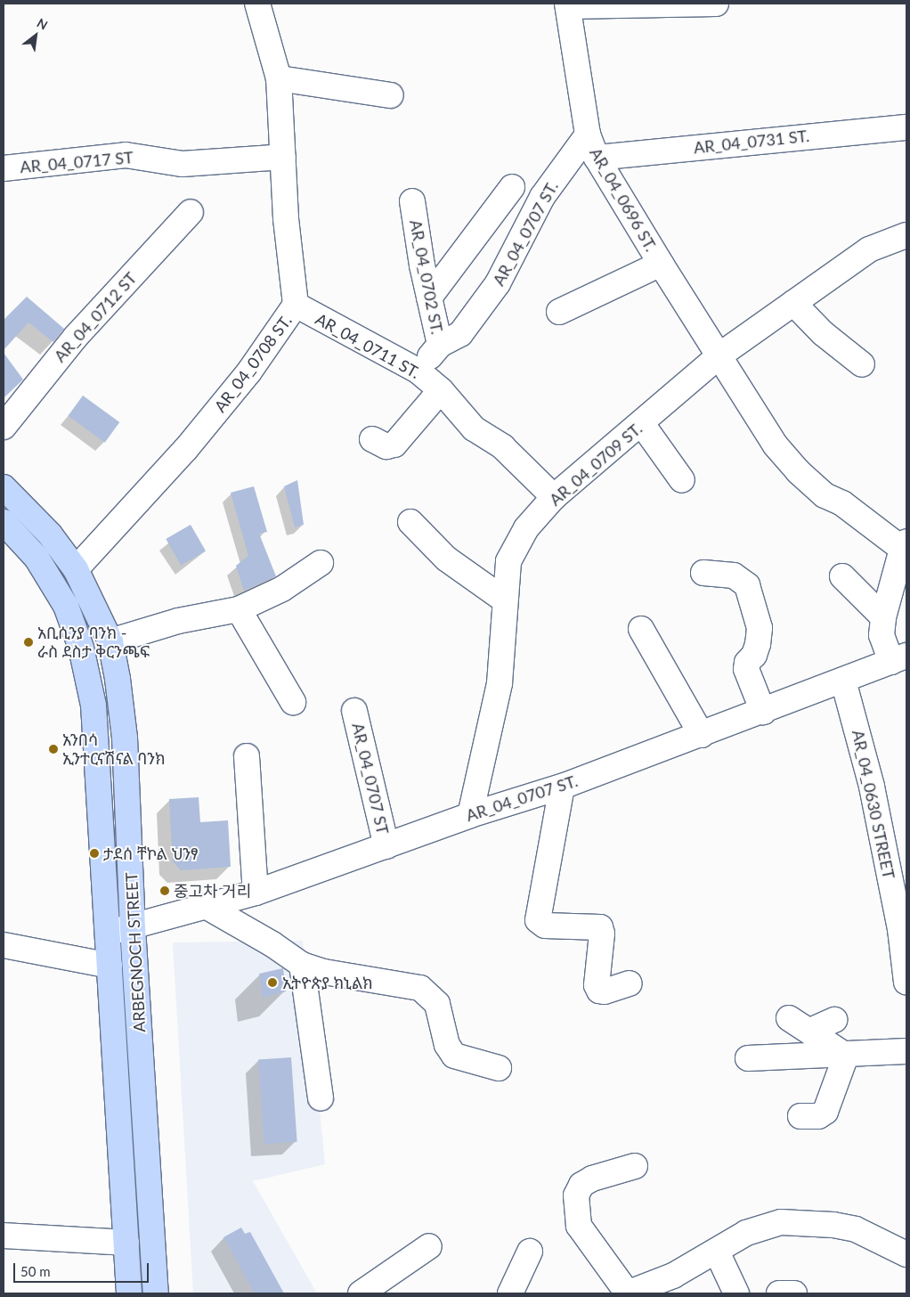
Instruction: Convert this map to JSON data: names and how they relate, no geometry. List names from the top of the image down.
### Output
{
  "streets": {
    "main road": ["ARBEGNOCH STREET"],
    "street": [
      "AR_04_0731 ST.",
      "AR_04_0717 ST",
      "AR_04_0696 ST.",
      "AR_04_0707 ST.",
      "AR_04_0702 ST.",
      "AR_04_0712 ST",
      "AR_04_0711 ST.",
      "AR_04_0708 ST.",
      "AR_04_0709 ST.",
      "AR_04_0707 ST",
      "AR_04_0630 STREET"
    ]
  },
  "crossings": [
    ["AR_04_0731 ST.", "AR_04_0696 ST."],
    ["AR_04_0717 ST", "AR_04_0708 ST."],
    ["AR_04_0696 ST.", "AR_04_0707 ST."],
    ["AR_04_0696 ST.", "AR_04_0709 ST."],
    ["AR_04_0707 ST.", "AR_04_0702 ST."],
    ["AR_04_0707 ST.", "AR_04_0709 ST."],
    ["AR_04_0707 ST.", "AR_04_0707 ST"],
    ["AR_04_0707 ST.", "AR_04_0630 STREET"],
    ["AR_04_0707 ST.", "ARBEGNOCH STREET"],
    ["AR_04_0702 ST.", "AR_04_0711 ST."],
    ["AR_04_0711 ST.", "AR_04_0708 ST."],
    ["AR_04_0711 ST.", "AR_04_0709 ST."],
    ["AR_04_0708 ST.", "ARBEGNOCH STREET"]
  ],
  "places": [
    "አቢሲንያ ባንክ - ራስ ደስታ ቅርንጫፍ",
    "አንበሳ ኢንተርናሽናል ባንክ",
    "ታደሰ ቸኮል ህንፃ",
    "중고차 거리",
    "ኢትዮጵያ ክኒልክ"
  ],
  "scale_bar": "50 m",
  "north": "top right"
}
